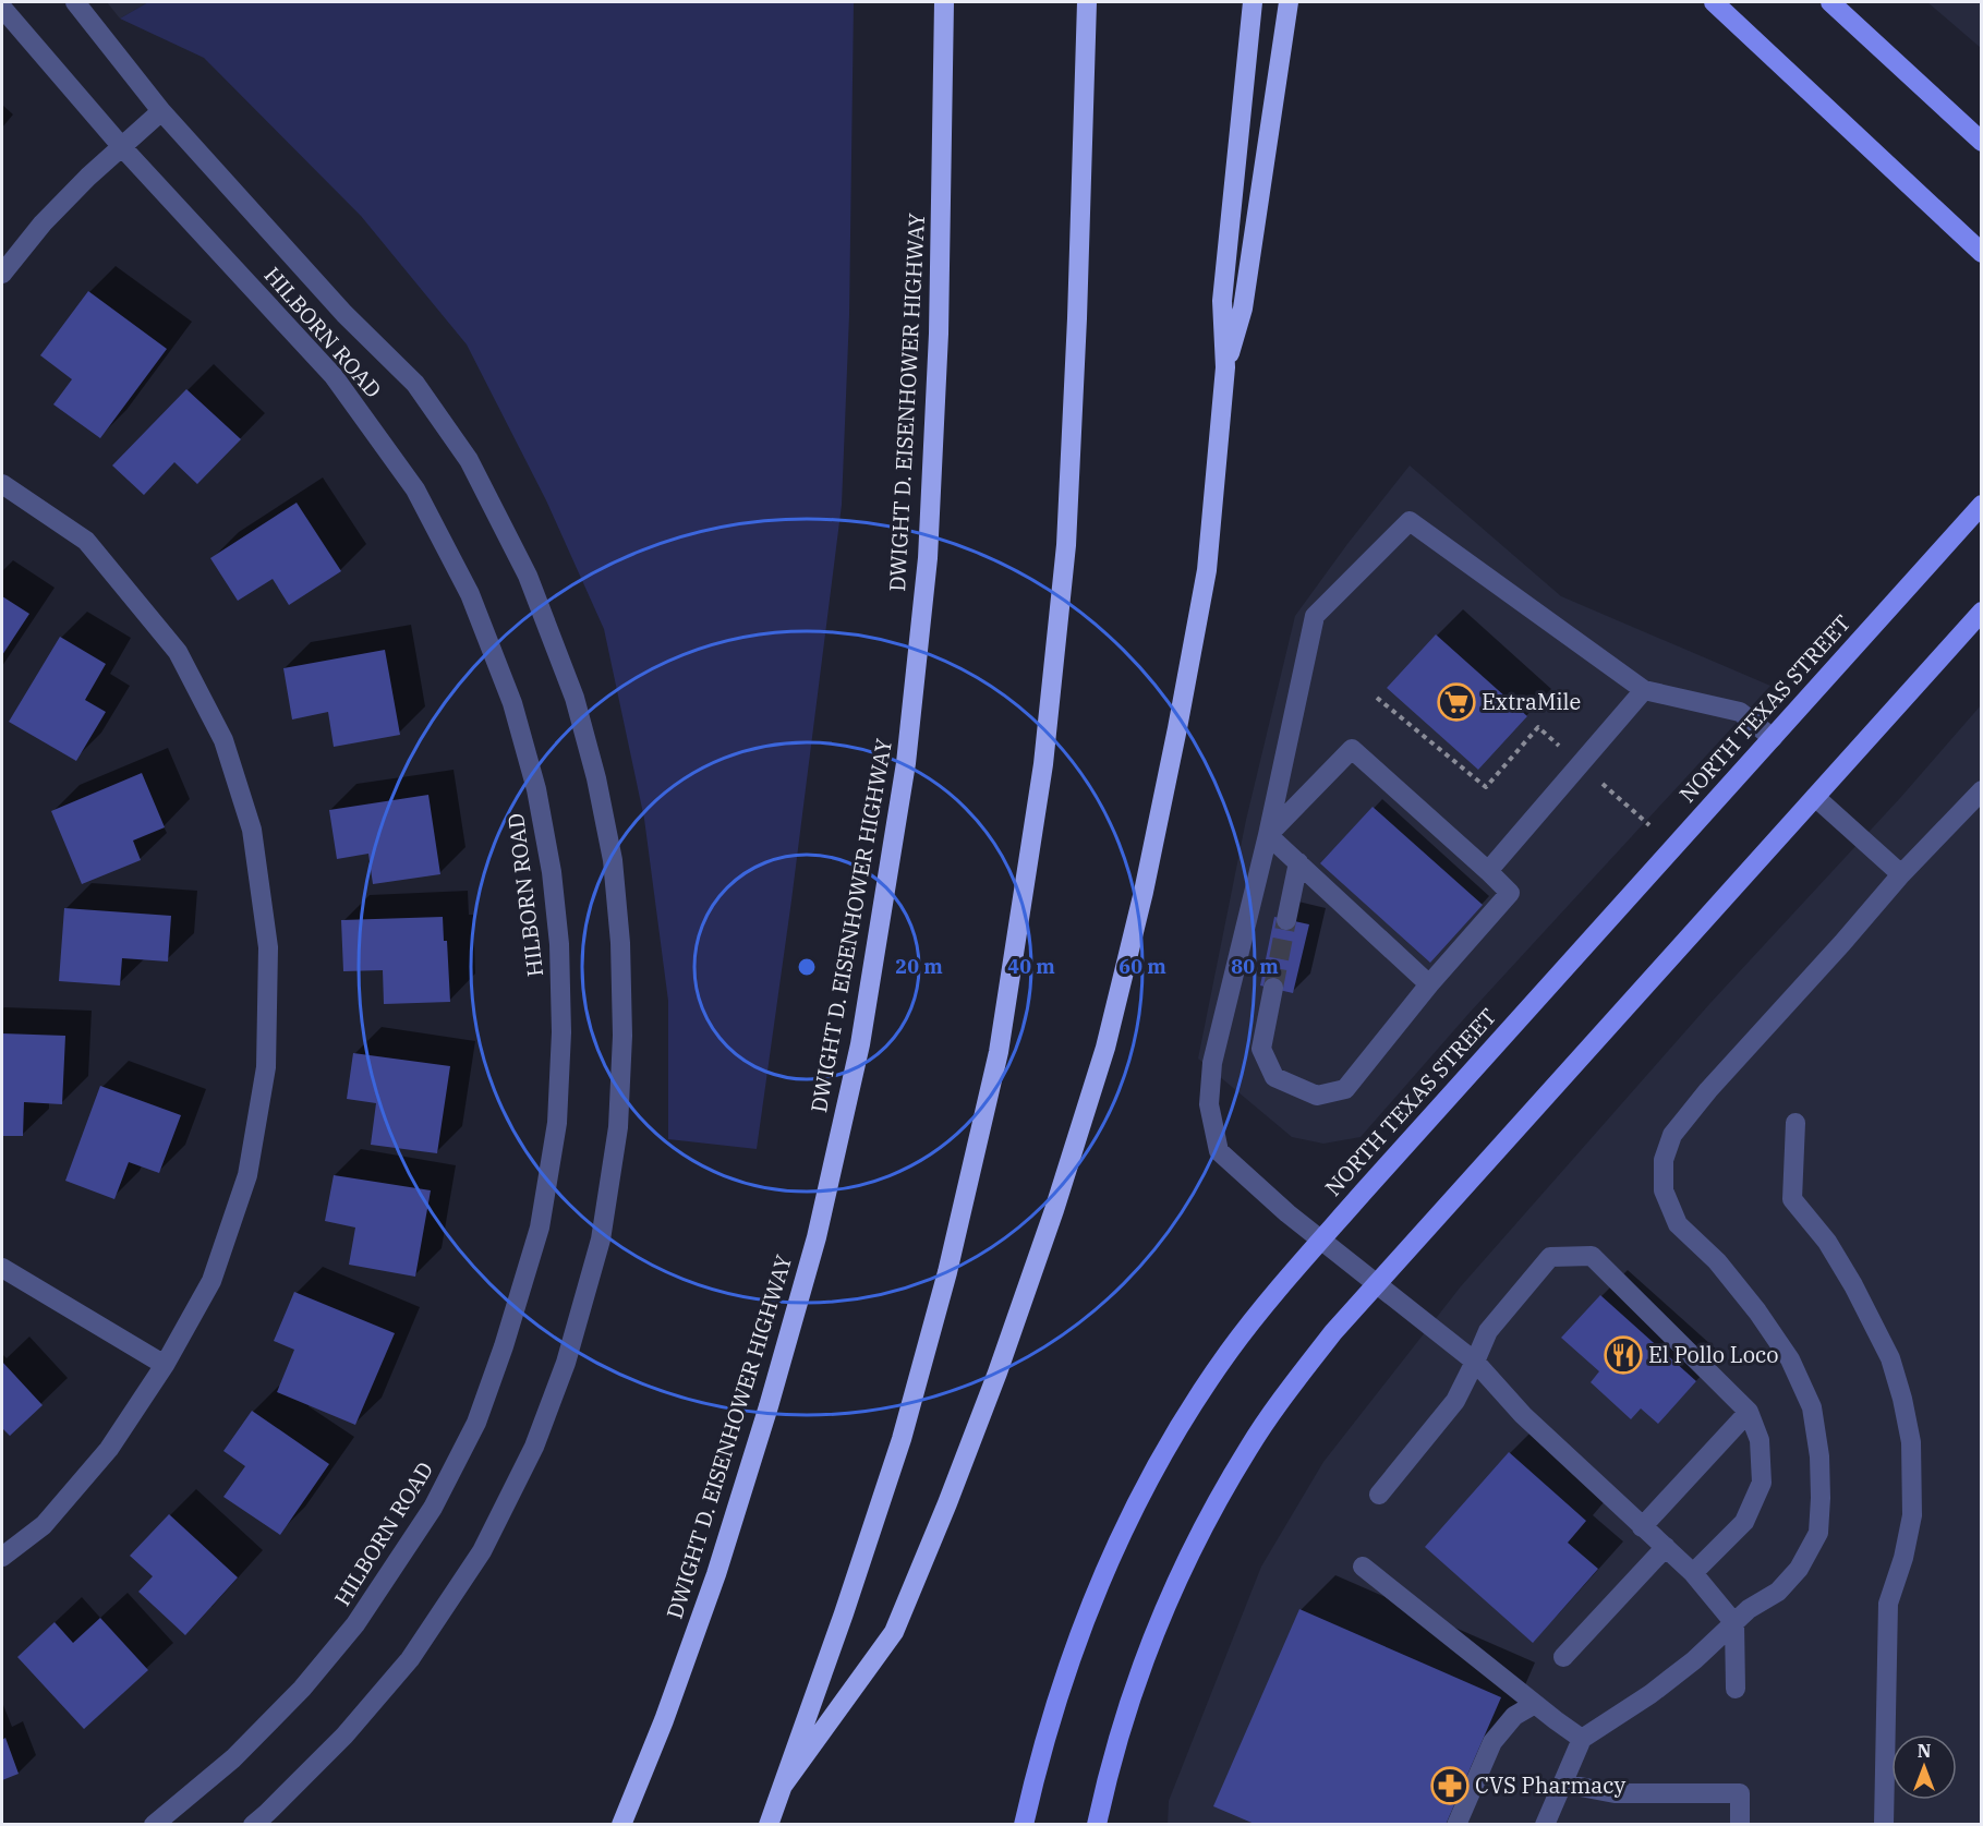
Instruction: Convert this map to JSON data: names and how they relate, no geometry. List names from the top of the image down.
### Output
{
  "streets": {
    "highway": ["DWIGHT D. EISENHOWER HIGHWAY"],
    "main road": ["NORTH TEXAS STREET"],
    "street": ["HILBORN ROAD"]
  },
  "places": {
    "supermarket": ["ExtraMile"],
    "restaurant": ["El Pollo Loco"],
    "pharmacy": ["CVS Pharmacy"]
  },
  "north": "top",
  "rings": [
    "20 m",
    "40 m",
    "60 m",
    "80 m"
  ]
}
